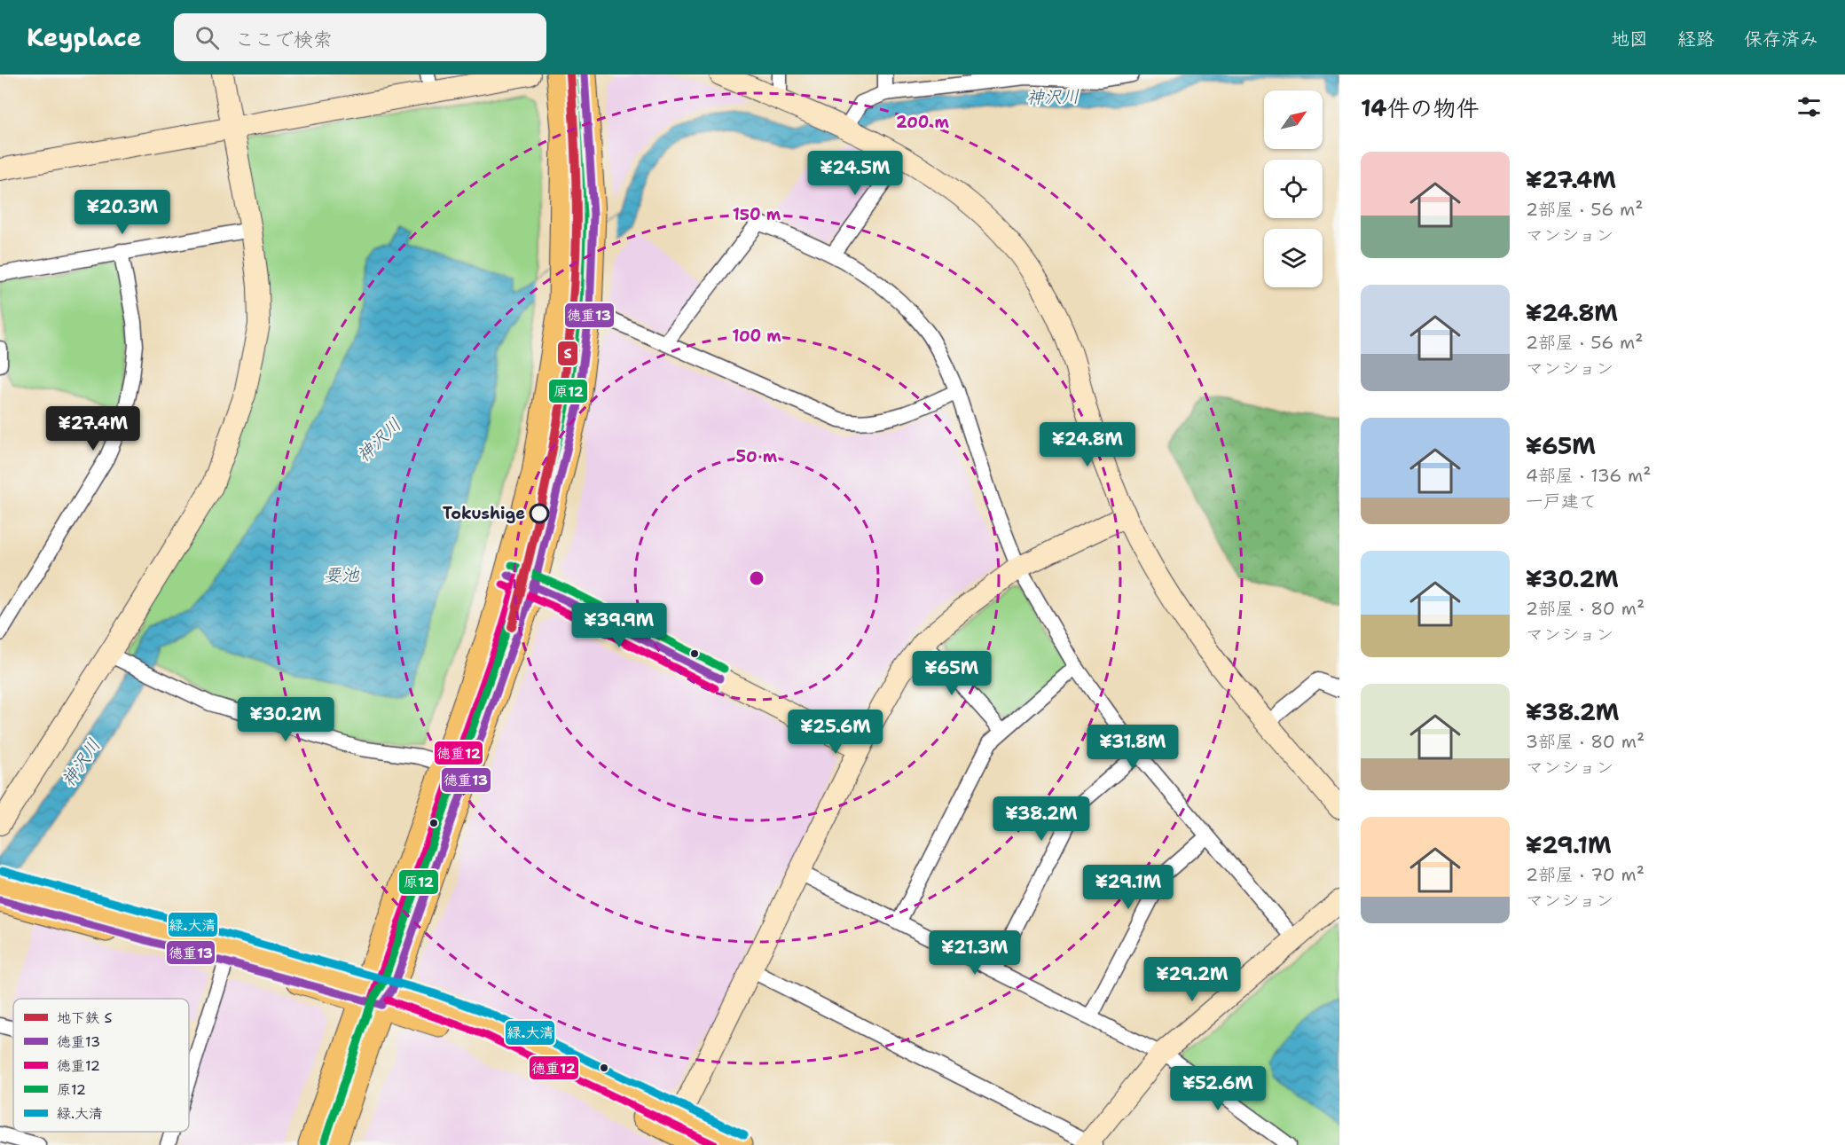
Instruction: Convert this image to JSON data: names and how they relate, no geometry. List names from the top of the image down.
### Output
{
  "water": ["神沢川", "要池"],
  "places": ["Tokushige"],
  "lines": [
    "metro line S",
    "transit line 徳重13",
    "transit line 原12",
    "transit line 徳重12",
    "transit line 緑.大清"
  ],
  "legend": [
    "地下鉄 S",
    "徳重13",
    "徳重12",
    "原12",
    "緑.大清"
  ],
  "north": "top right",
  "page": {
    "header": "Keyplace",
    "search": "ここで検索",
    "nav": ["地図", "経路", "保存済み"],
    "heading": "14件の物件",
    "list": [
      {
        "name": "¥27.4M",
        "note": "2部屋 · 56 m² · マンション"
      },
      {
        "name": "¥24.8M",
        "note": "2部屋 · 56 m² · マンション"
      },
      {
        "name": "¥65M",
        "note": "4部屋 · 136 m² · 一戸建て"
      },
      {
        "name": "¥30.2M",
        "note": "2部屋 · 80 m² · マンション"
      },
      {
        "name": "¥38.2M",
        "note": "3部屋 · 80 m² · マンション"
      },
      {
        "name": "¥29.1M",
        "note": "2部屋 · 70 m² · マンション"
      }
    ],
    "price": [
      "¥24.5M",
      "¥20.3M",
      "¥27.4M",
      "¥24.8M",
      "¥39.9M",
      "¥65M",
      "¥30.2M",
      "¥25.6M",
      "¥31.8M",
      "¥38.2M",
      "¥29.1M",
      "¥21.3M",
      "¥29.2M",
      "¥52.6M"
    ]
  },
  "rings": [
    "200 m",
    "150 m",
    "100 m",
    "50 m"
  ]
}
